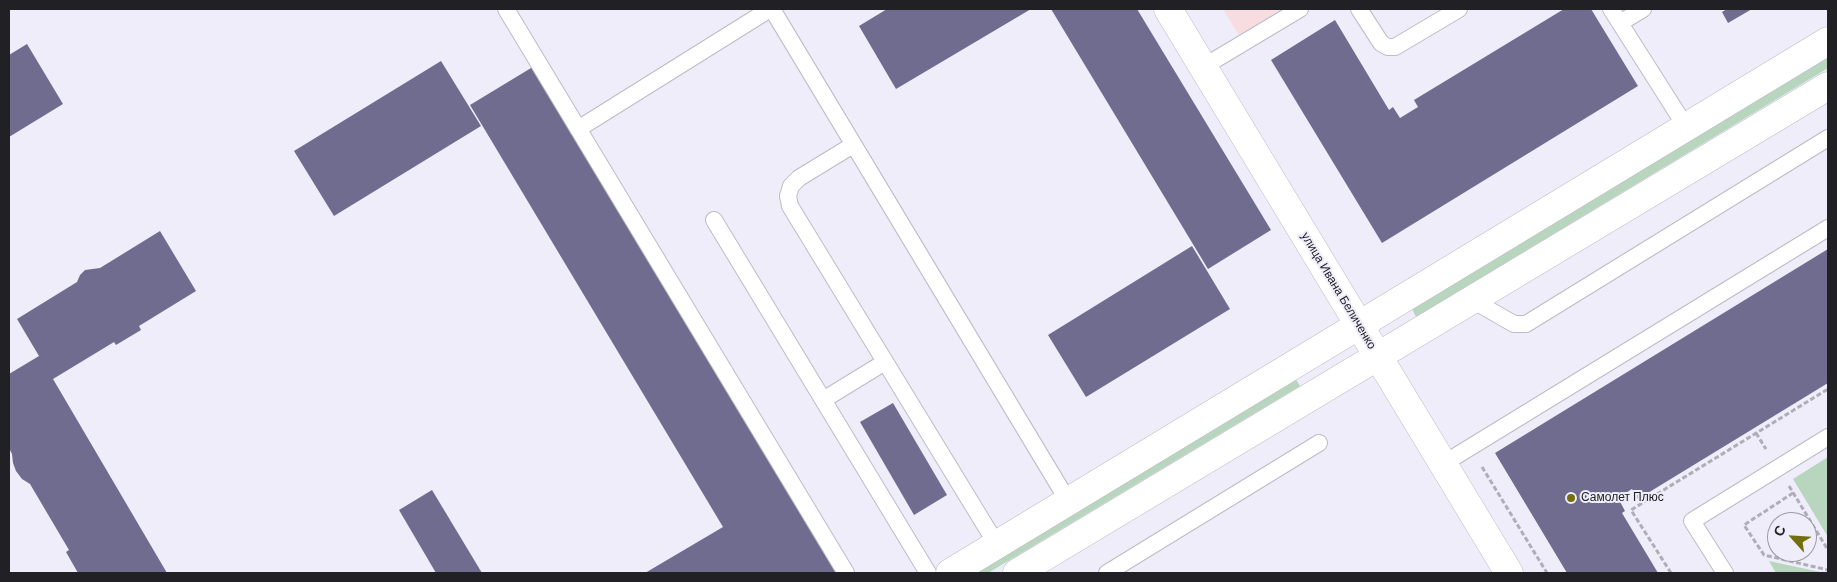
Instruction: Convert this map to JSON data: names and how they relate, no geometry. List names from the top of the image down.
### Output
{
  "streets": {
    "street": ["улица Ивана Беличенко"]
  },
  "places": ["Самолет Плюс"],
  "north": "top left"
}
